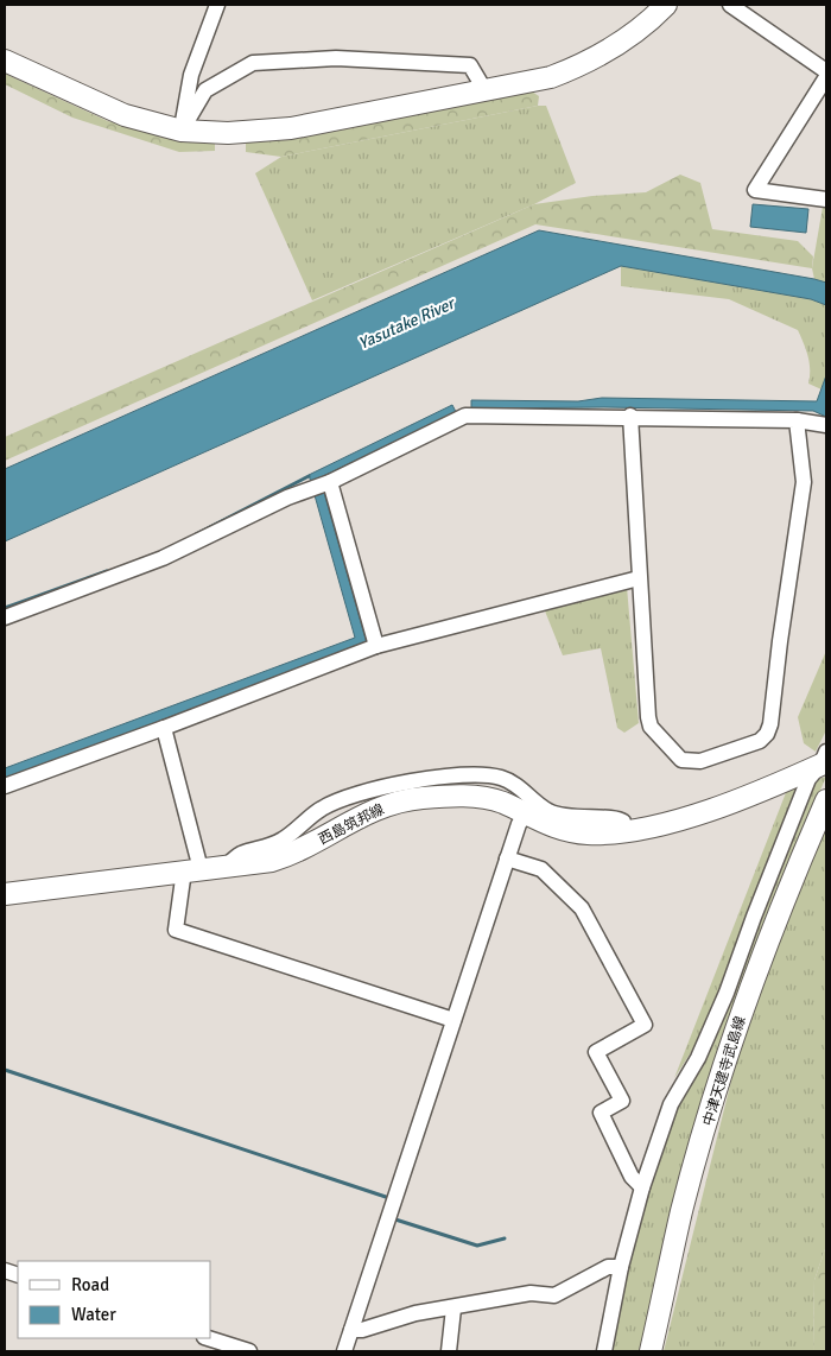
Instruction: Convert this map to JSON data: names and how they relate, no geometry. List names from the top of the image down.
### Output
{
  "streets": {
    "main road": ["西島筑邦線", "中津天建寺武島線"]
  },
  "water": ["Yasutake River"],
  "legend": ["Road", "Water"]
}
